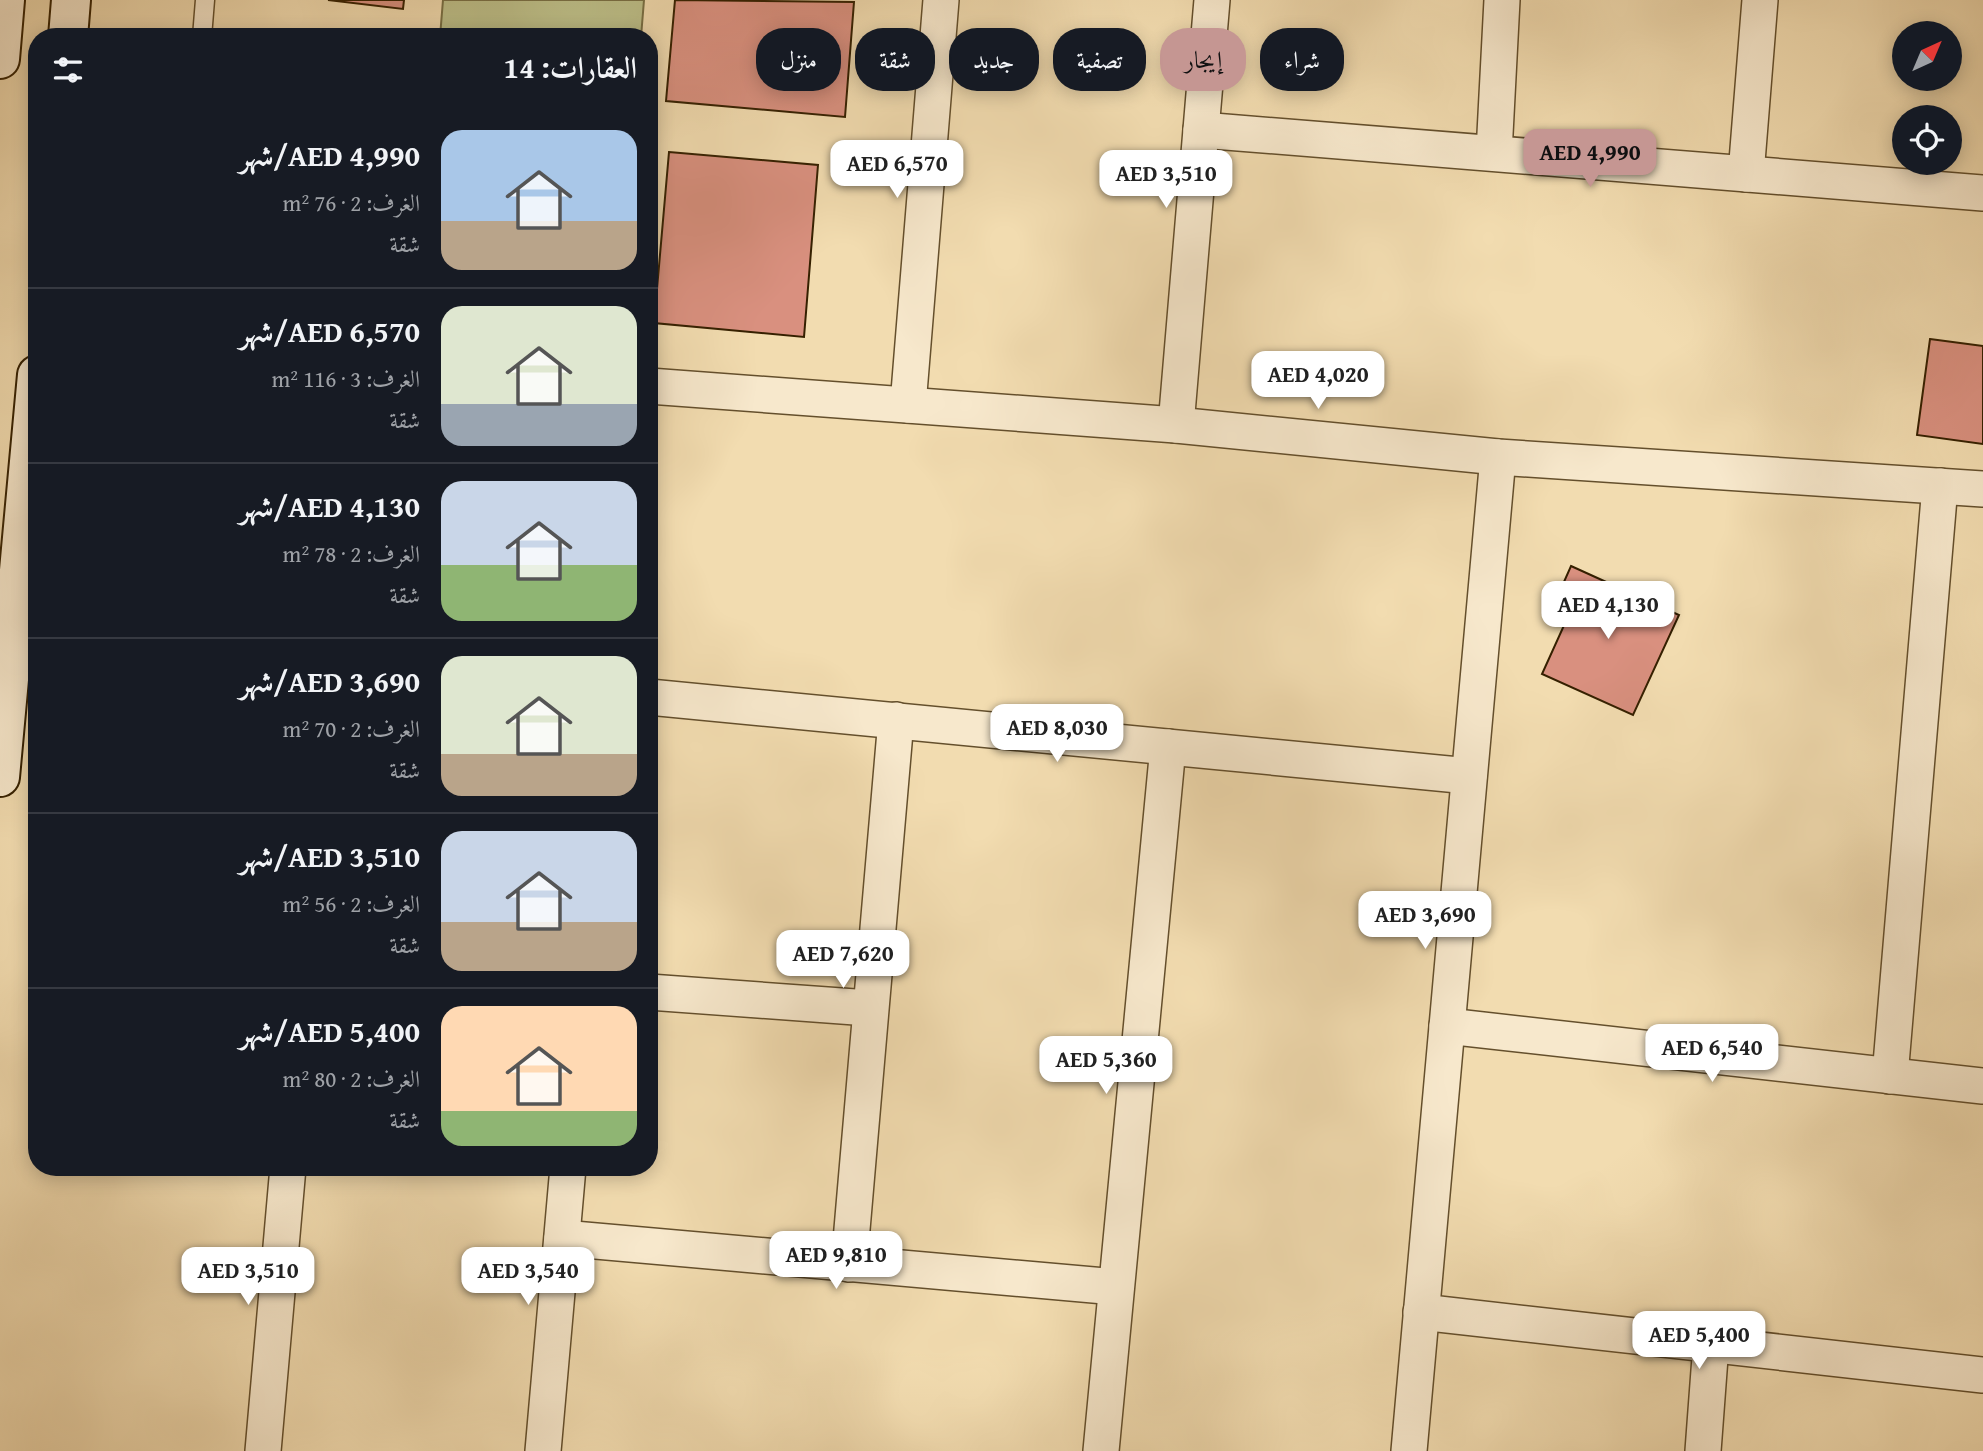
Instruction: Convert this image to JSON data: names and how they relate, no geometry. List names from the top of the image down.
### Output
{
  "north": "top right",
  "page": {
    "chip": [
      "شراء",
      "إيجار",
      "تصفية",
      "جديد",
      "شقة",
      "منزل"
    ],
    "heading": "العقارات: 14",
    "list": [
      {
        "name": "AED 4,990/شهر",
        "note": "الغرف: 2 · 76 m² · شقة"
      },
      {
        "name": "AED 6,570/شهر",
        "note": "الغرف: 3 · 116 m² · شقة"
      },
      {
        "name": "AED 4,130/شهر",
        "note": "الغرف: 2 · 78 m² · شقة"
      },
      {
        "name": "AED 3,690/شهر",
        "note": "الغرف: 2 · 70 m² · شقة"
      },
      {
        "name": "AED 3,510/شهر",
        "note": "الغرف: 2 · 56 m² · شقة"
      },
      {
        "name": "AED 5,400/شهر",
        "note": "الغرف: 2 · 80 m² · شقة"
      }
    ],
    "price": [
      "AED 4,990",
      "AED 6,570",
      "AED 3,510",
      "AED 4,020",
      "AED 4,130",
      "AED 8,030",
      "AED 3,690",
      "AED 7,620",
      "AED 6,540",
      "AED 5,360",
      "AED 9,810",
      "AED 3,510",
      "AED 3,540",
      "AED 5,400"
    ]
  }
}
